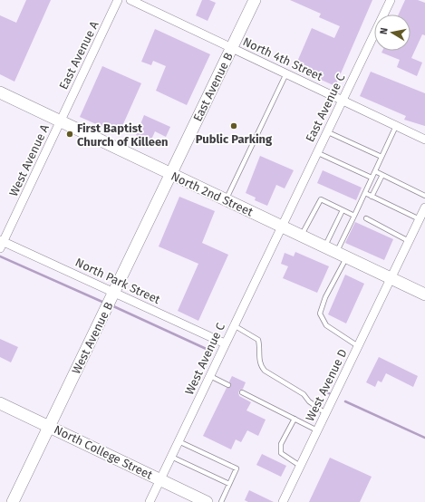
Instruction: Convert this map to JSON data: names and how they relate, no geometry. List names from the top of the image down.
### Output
{
  "streets": {
    "street": [
      "East Avenue A",
      "North 4th Street",
      "East Avenue B",
      "East Avenue C",
      "West Avenue A",
      "North 2nd Street",
      "North Park Street",
      "West Avenue B",
      "West Avenue C",
      "West Avenue D",
      "North College Street"
    ]
  },
  "crossings": [
    ["East Avenue A", "West Avenue A"],
    ["East Avenue A", "North 2nd Street"],
    ["North 4th Street", "East Avenue B"],
    ["North 4th Street", "East Avenue C"],
    ["East Avenue B", "North 2nd Street"],
    ["East Avenue B", "West Avenue B"],
    ["East Avenue C", "North 2nd Street"],
    ["East Avenue C", "West Avenue C"],
    ["West Avenue A", "North 2nd Street"],
    ["West Avenue A", "North Park Street"],
    ["North 2nd Street", "West Avenue B"],
    ["North 2nd Street", "West Avenue C"],
    ["North 2nd Street", "West Avenue D"],
    ["North Park Street", "West Avenue B"],
    ["North Park Street", "West Avenue C"],
    ["West Avenue B", "North College Street"],
    ["West Avenue C", "North College Street"]
  ],
  "places": ["Public Parking", "First Baptist Church of Killeen"],
  "north": "left"
}
